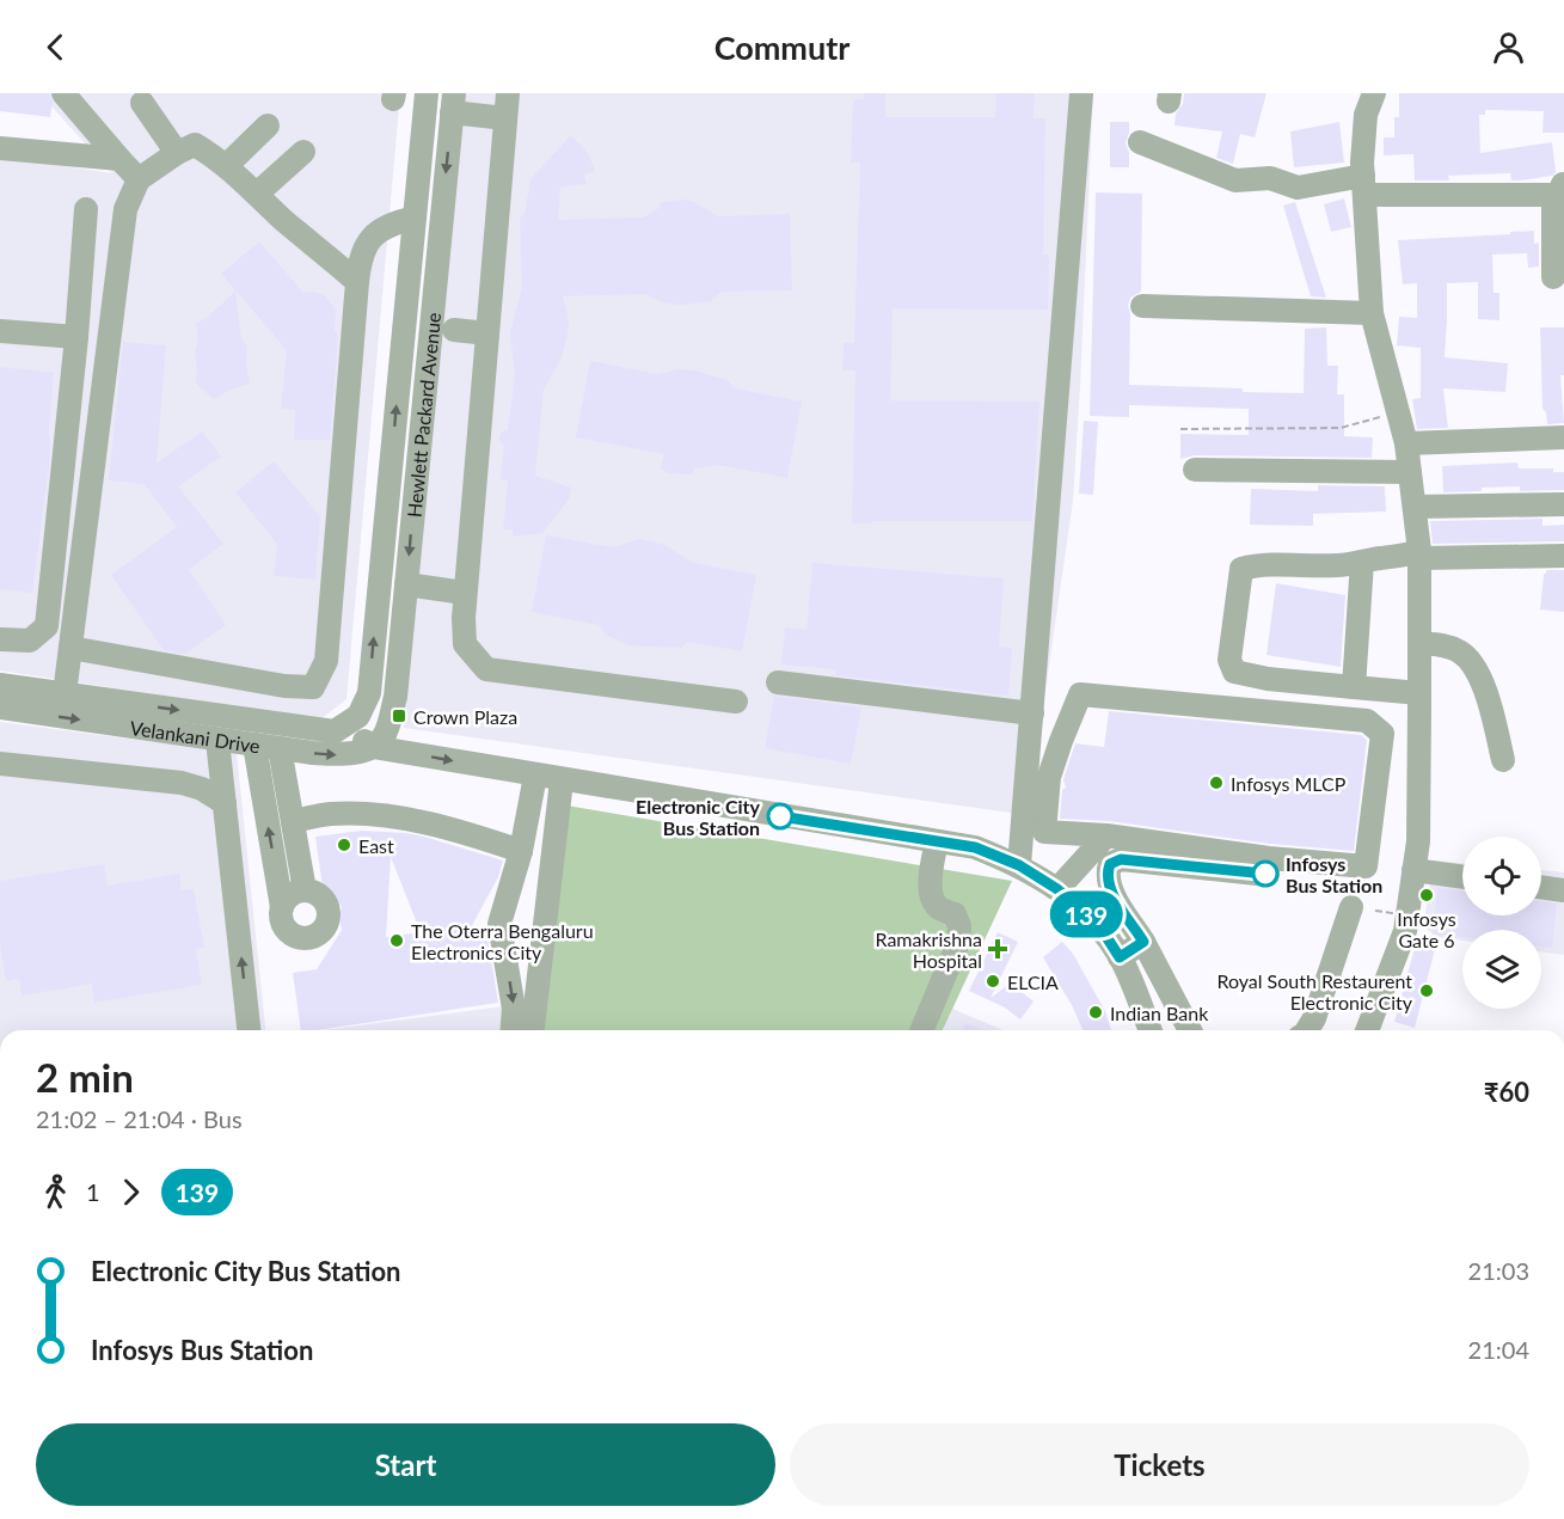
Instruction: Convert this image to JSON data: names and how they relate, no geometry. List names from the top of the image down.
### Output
{
  "streets": {
    "street": ["Hewlett Packard Avenue", "Velankani Drive"]
  },
  "crossings": [
    ["Hewlett Packard Avenue", "Velankani Drive"]
  ],
  "places": {
    "transit": ["Crown Plaza"],
    "other": [
      "Infosys MLCP",
      "Electronic City Bus Station",
      "East",
      "Infosys Bus Station",
      "Infosys Gate 6",
      "The Oterra Bengaluru Electronics City",
      "ELCIA",
      "Royal South Restaurent Electronic City",
      "Indian Bank"
    ],
    "health": ["Ramakrishna Hospital"]
  },
  "lines": ["bus line 139"],
  "page": {
    "header": "Commutr",
    "on_map": "139",
    "heading": ["2 min", "21:02 – 21:04 · Bus", "₹60"],
    "legs": ["1", "139"],
    "list": [
      {
        "name": "Electronic City Bus Station",
        "value": "21:03"
      },
      {
        "name": "Infosys Bus Station",
        "value": "21:04"
      }
    ],
    "buttons": ["Start", "Tickets"]
  }
}
